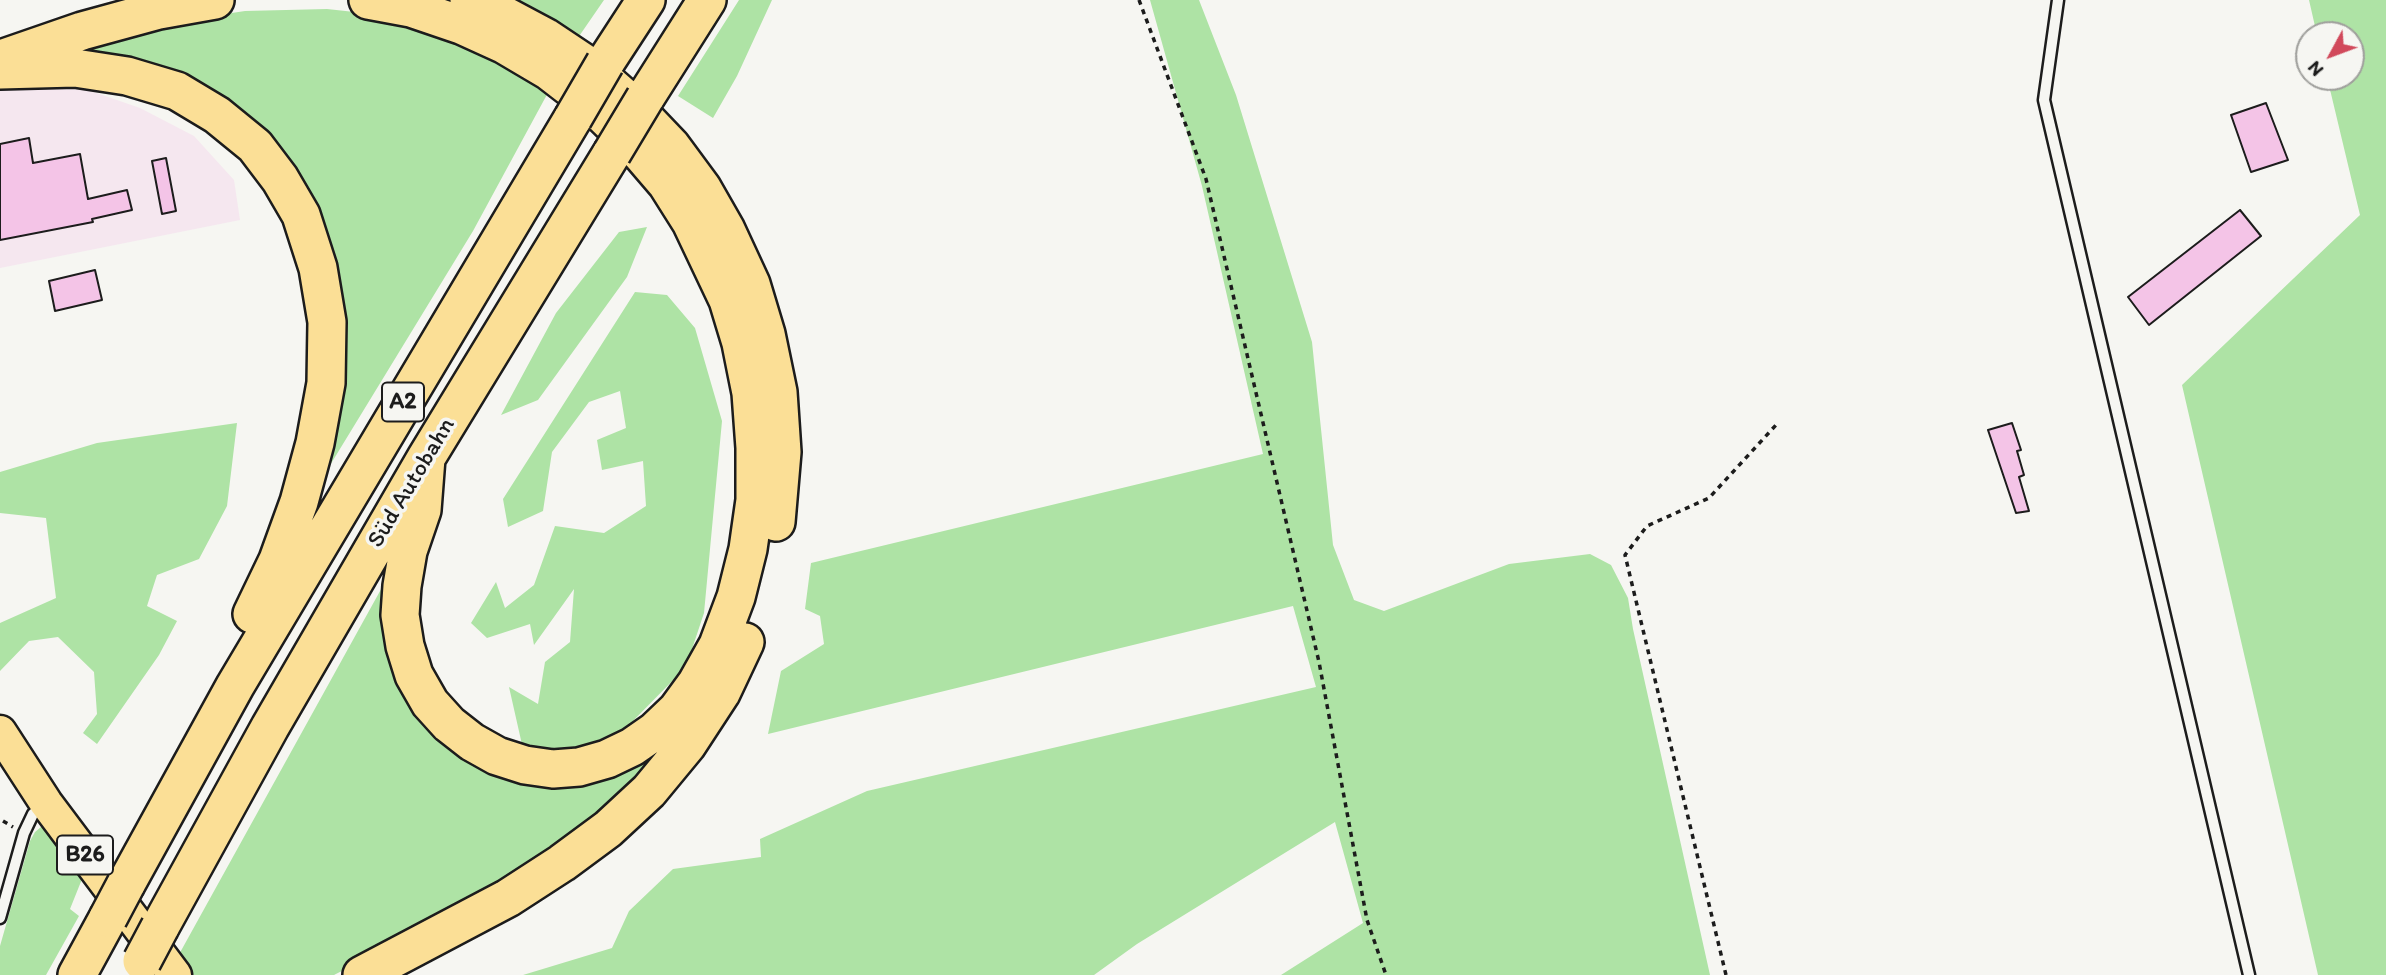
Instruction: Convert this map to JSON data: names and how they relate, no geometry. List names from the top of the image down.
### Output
{
  "streets": {
    "highway": ["A2", "Süd Autobahn"],
    "main road": ["B26"]
  },
  "crossings": [
    ["Süd Autobahn", "B26"]
  ],
  "north": "bottom left"
}
